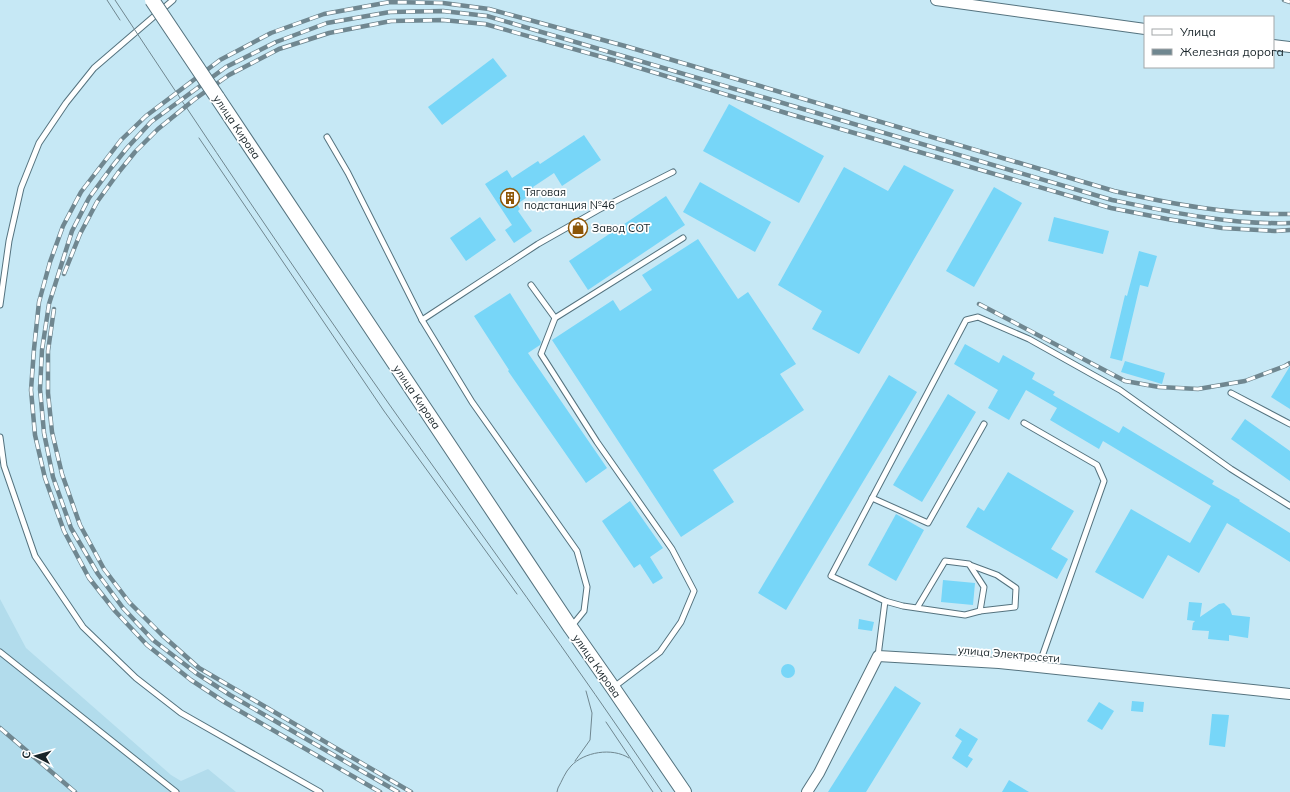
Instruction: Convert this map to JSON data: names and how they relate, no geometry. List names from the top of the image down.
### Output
{
  "streets": {
    "main road": ["улица Кирова"],
    "street": ["улица Электросети"]
  },
  "places": {
    "building": ["Тяговая подстанция №46"],
    "shop": ["Завод СОТ"]
  },
  "legend": ["Улица", "Железная дорога"],
  "north": "left"
}
